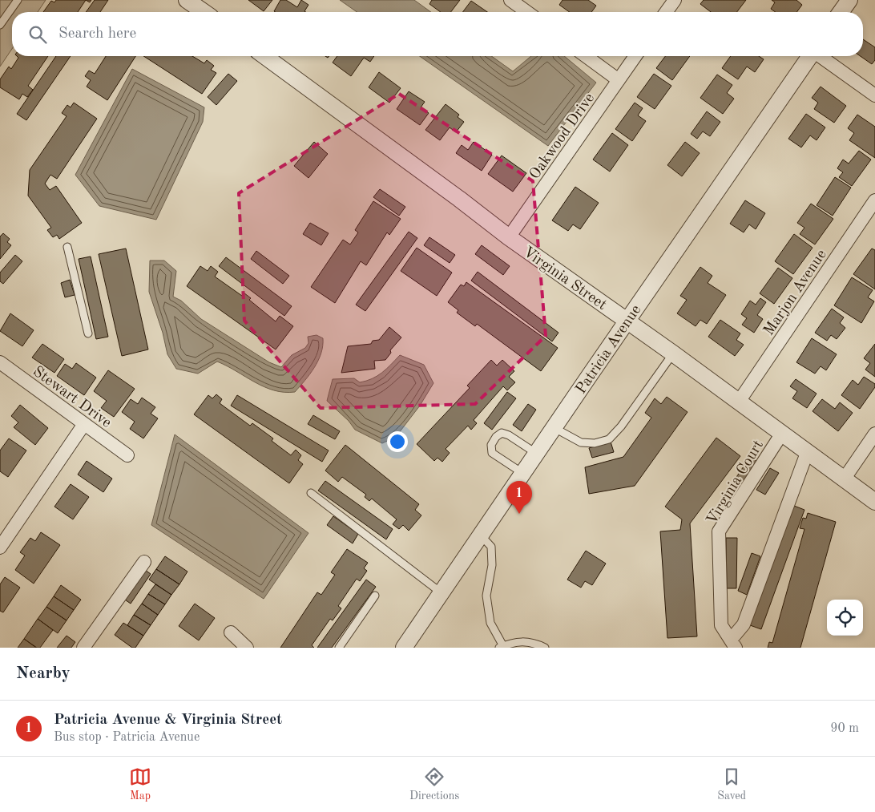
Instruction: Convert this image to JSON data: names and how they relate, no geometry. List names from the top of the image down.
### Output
{
  "streets": {
    "street": [
      "Oakwood Drive",
      "Virginia Street",
      "Marjon Avenue",
      "Patricia Avenue",
      "Stewart Drive",
      "Virginia Court"
    ]
  },
  "crossings": [
    ["Oakwood Drive", "Virginia Street"],
    ["Virginia Street", "Marjon Avenue"],
    ["Virginia Street", "Patricia Avenue"],
    ["Virginia Street", "Virginia Court"]
  ],
  "page": {
    "search": "Search here",
    "pins": "1",
    "heading": "Nearby",
    "list": [
      {
        "mark": "1",
        "name": "Patricia Avenue & Virginia Street",
        "note": "Bus stop · Patricia Avenue",
        "value": "90 m"
      }
    ],
    "nav": ["Map", "Directions", "Saved"]
  }
}
